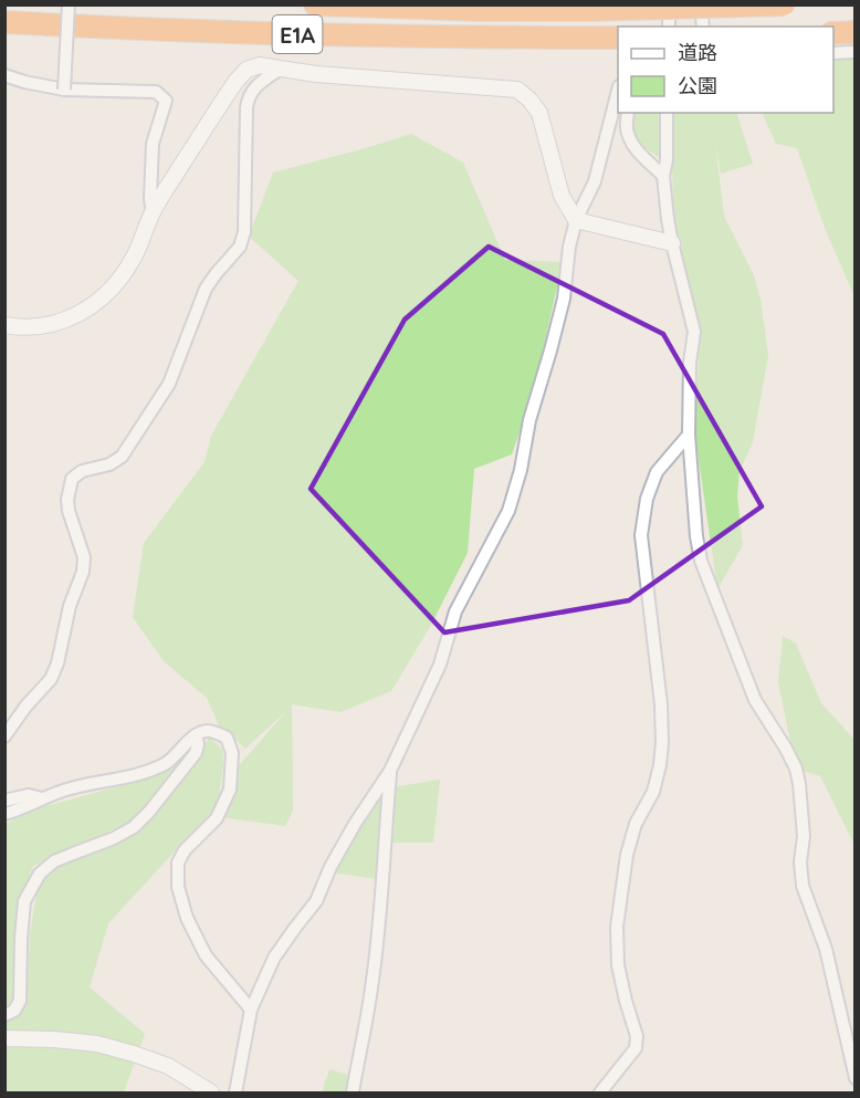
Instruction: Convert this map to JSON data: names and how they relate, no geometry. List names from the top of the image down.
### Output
{
  "streets": {
    "highway": ["E1A"]
  },
  "legend": ["道路", "公園"]
}
